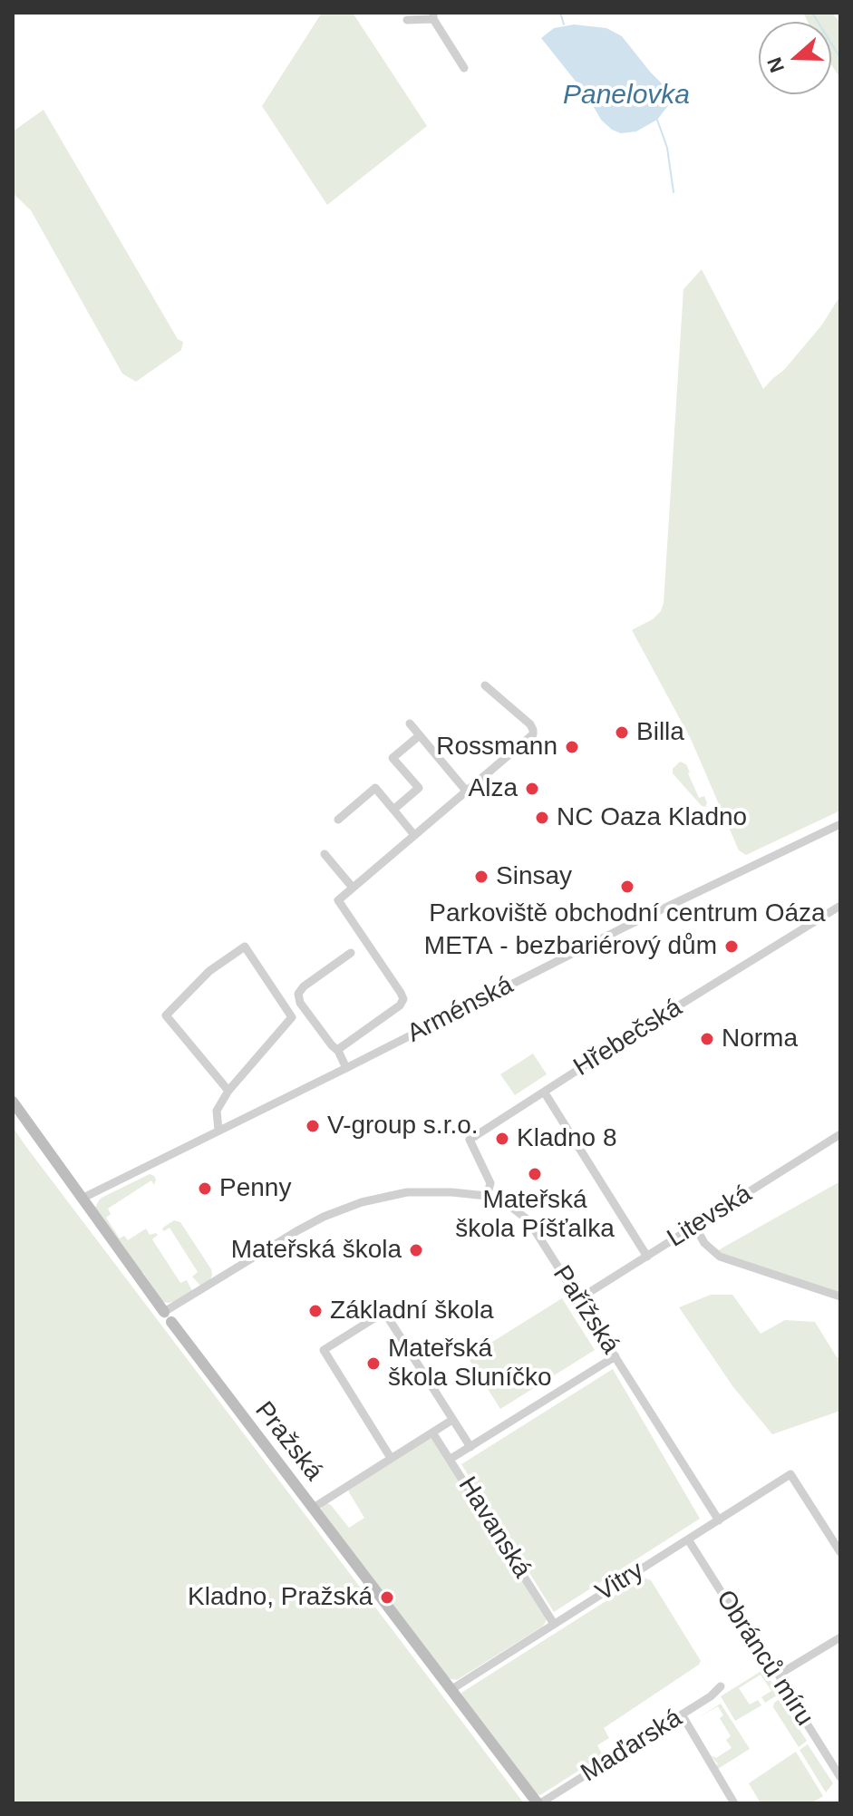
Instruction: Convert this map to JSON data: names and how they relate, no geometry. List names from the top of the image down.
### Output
{
  "streets": {
    "street": [
      "Arménská",
      "Hřebečská",
      "Litevská",
      "Pařížská",
      "Pražská",
      "Havanská",
      "Vitry",
      "Obránců míru",
      "Maďarská"
    ]
  },
  "crossings": [
    ["Arménská", "Pražská"],
    ["Hřebečská", "Pařížská"],
    ["Litevská", "Pařížská"],
    ["Pařížská", "Pražská"],
    ["Pařížská", "Vitry"],
    ["Pražská", "Vitry"],
    ["Pražská", "Maďarská"],
    ["Havanská", "Vitry"],
    ["Vitry", "Obránců míru"]
  ],
  "water": ["Panelovka"],
  "places": [
    "Billa",
    "Rossmann",
    "Alza",
    "NC Oaza Kladno",
    "Sinsay",
    "Parkoviště obchodní centrum Oáza",
    "META - bezbariérový dům",
    "Norma",
    "V-group s.r.o.",
    "Kladno 8",
    "Mateřská škola Píšťalka",
    "Penny",
    "Mateřská škola",
    "Základní škola",
    "Mateřská škola Sluníčko",
    "Kladno, Pražská"
  ],
  "north": "left"
}
